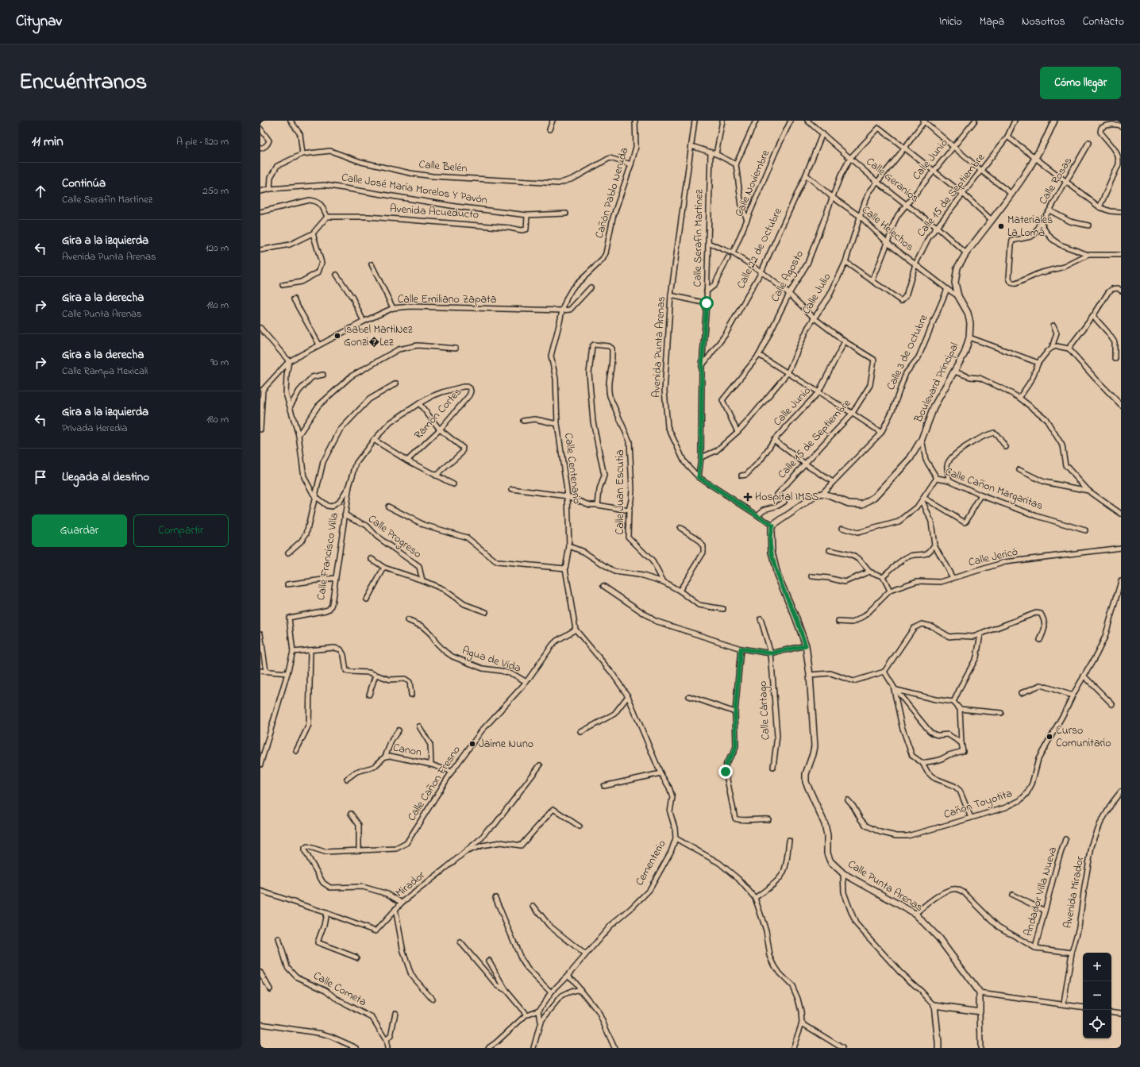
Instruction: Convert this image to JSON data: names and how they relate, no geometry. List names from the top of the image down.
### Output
{
  "streets": {
    "street": [
      "Calle Junio",
      "Calle Belén",
      "Calle Geranios",
      "Calle Rosas",
      "Calle Noviembre",
      "Calle José María Morelos Y Pavón",
      "Cañón Pablo Neruda",
      "Calle 15 de Septiembre",
      "Avenida Acueducto",
      "Calle Helechos",
      "Calle Serafín Martínez",
      "Calle 22 de Octubre",
      "Calle Agosto",
      "Calle Julio",
      "Calle Emiliano Zapata",
      "Avenida Punta Arenas",
      "Calle 3 de Octubre",
      "Boulevard Principal",
      "Ramón Cortes",
      "Calle Centenario",
      "Calle Cañon Margaritas",
      "Calle Juan Escutia",
      "Calle Progreso",
      "Calle Francisco Villa",
      "Calle Jericó",
      "Agua de Vida",
      "Calle Cártago",
      "Canon",
      "Calle Cañon Fresno",
      "Cañon Toyotita",
      "Cementerio",
      "Mirador",
      "Calle Punta Arenas",
      "Andador Villa Nueva",
      "Avenida Mirador",
      "Calle Cometa"
    ]
  },
  "crossings": [
    ["Calle Junio", "Calle Geranios"],
    ["Calle Junio", "Calle 15 de Septiembre"],
    ["Calle Junio", "Calle Helechos"],
    ["Calle Belén", "Calle José María Morelos Y Pavón"],
    ["Calle Belén", "Cañón Pablo Neruda"],
    ["Calle Geranios", "Calle 15 de Septiembre"],
    ["Calle Geranios", "Calle 22 de Octubre"],
    ["Calle Geranios", "Calle Agosto"],
    ["Calle Geranios", "Calle Julio"],
    ["Calle Geranios", "Boulevard Principal"],
    ["Calle José María Morelos Y Pavón", "Avenida Acueducto"],
    ["Cañón Pablo Neruda", "Calle Emiliano Zapata"],
    ["Cañón Pablo Neruda", "Calle Centenario"],
    ["Calle 15 de Septiembre", "Calle Helechos"],
    ["Calle Helechos", "Calle 22 de Octubre"],
    ["Calle Helechos", "Calle Agosto"],
    ["Calle Helechos", "Calle Julio"],
    ["Calle Helechos", "Calle 3 de Octubre"],
    ["Calle Helechos", "Boulevard Principal"],
    ["Calle Serafín Martínez", "Calle 22 de Octubre"],
    ["Calle Serafín Martínez", "Calle Julio"],
    ["Calle Serafín Martínez", "Avenida Punta Arenas"],
    ["Calle Agosto", "Calle Julio"],
    ["Calle Emiliano Zapata", "Calle Centenario"],
    ["Avenida Punta Arenas", "Calle Punta Arenas"],
    ["Calle 3 de Octubre", "Boulevard Principal"],
    ["Boulevard Principal", "Calle Cañon Margaritas"],
    ["Ramón Cortes", "Calle Francisco Villa"],
    ["Calle Centenario", "Calle Cañon Fresno"],
    ["Calle Centenario", "Cementerio"],
    ["Calle Progreso", "Calle Francisco Villa"],
    ["Agua de Vida", "Calle Cañon Fresno"],
    ["Canon", "Calle Cañon Fresno"],
    ["Calle Cañon Fresno", "Cementerio"],
    ["Calle Cañon Fresno", "Mirador"]
  ],
  "places": {
    "other": [
      "Materiales La Loma",
      "Isabel MartiNez Gonzi�Lez",
      "Curso Comunitario",
      "Jaime Nuno"
    ],
    "health": ["Hospital IMSS"]
  },
  "page": {
    "header": "Citynav",
    "nav": [
      "Inicio",
      "Mapa",
      "Nosotros",
      "Contacto"
    ],
    "title": "Encuéntranos",
    "buttons": [
      "Cómo llegar",
      ["Guardar", "Compartir"]
    ],
    "heading": ["11 min", "A pie · 820 m"],
    "list": [
      ["Continúa", "Calle Serafín Martínez", "250 m"],
      ["Gira a la izquierda", "Avenida Punta Arenas", "120 m"],
      ["Gira a la derecha", "Calle Punta Arenas", "180 m"],
      ["Gira a la derecha", "Calle Rampa Mexicali", "90 m"],
      ["Gira a la izquierda", "Privada Heredia", "180 m"],
      "Llegada al destino"
    ],
    "map_buttons": ["+", "−"]
  }
}
